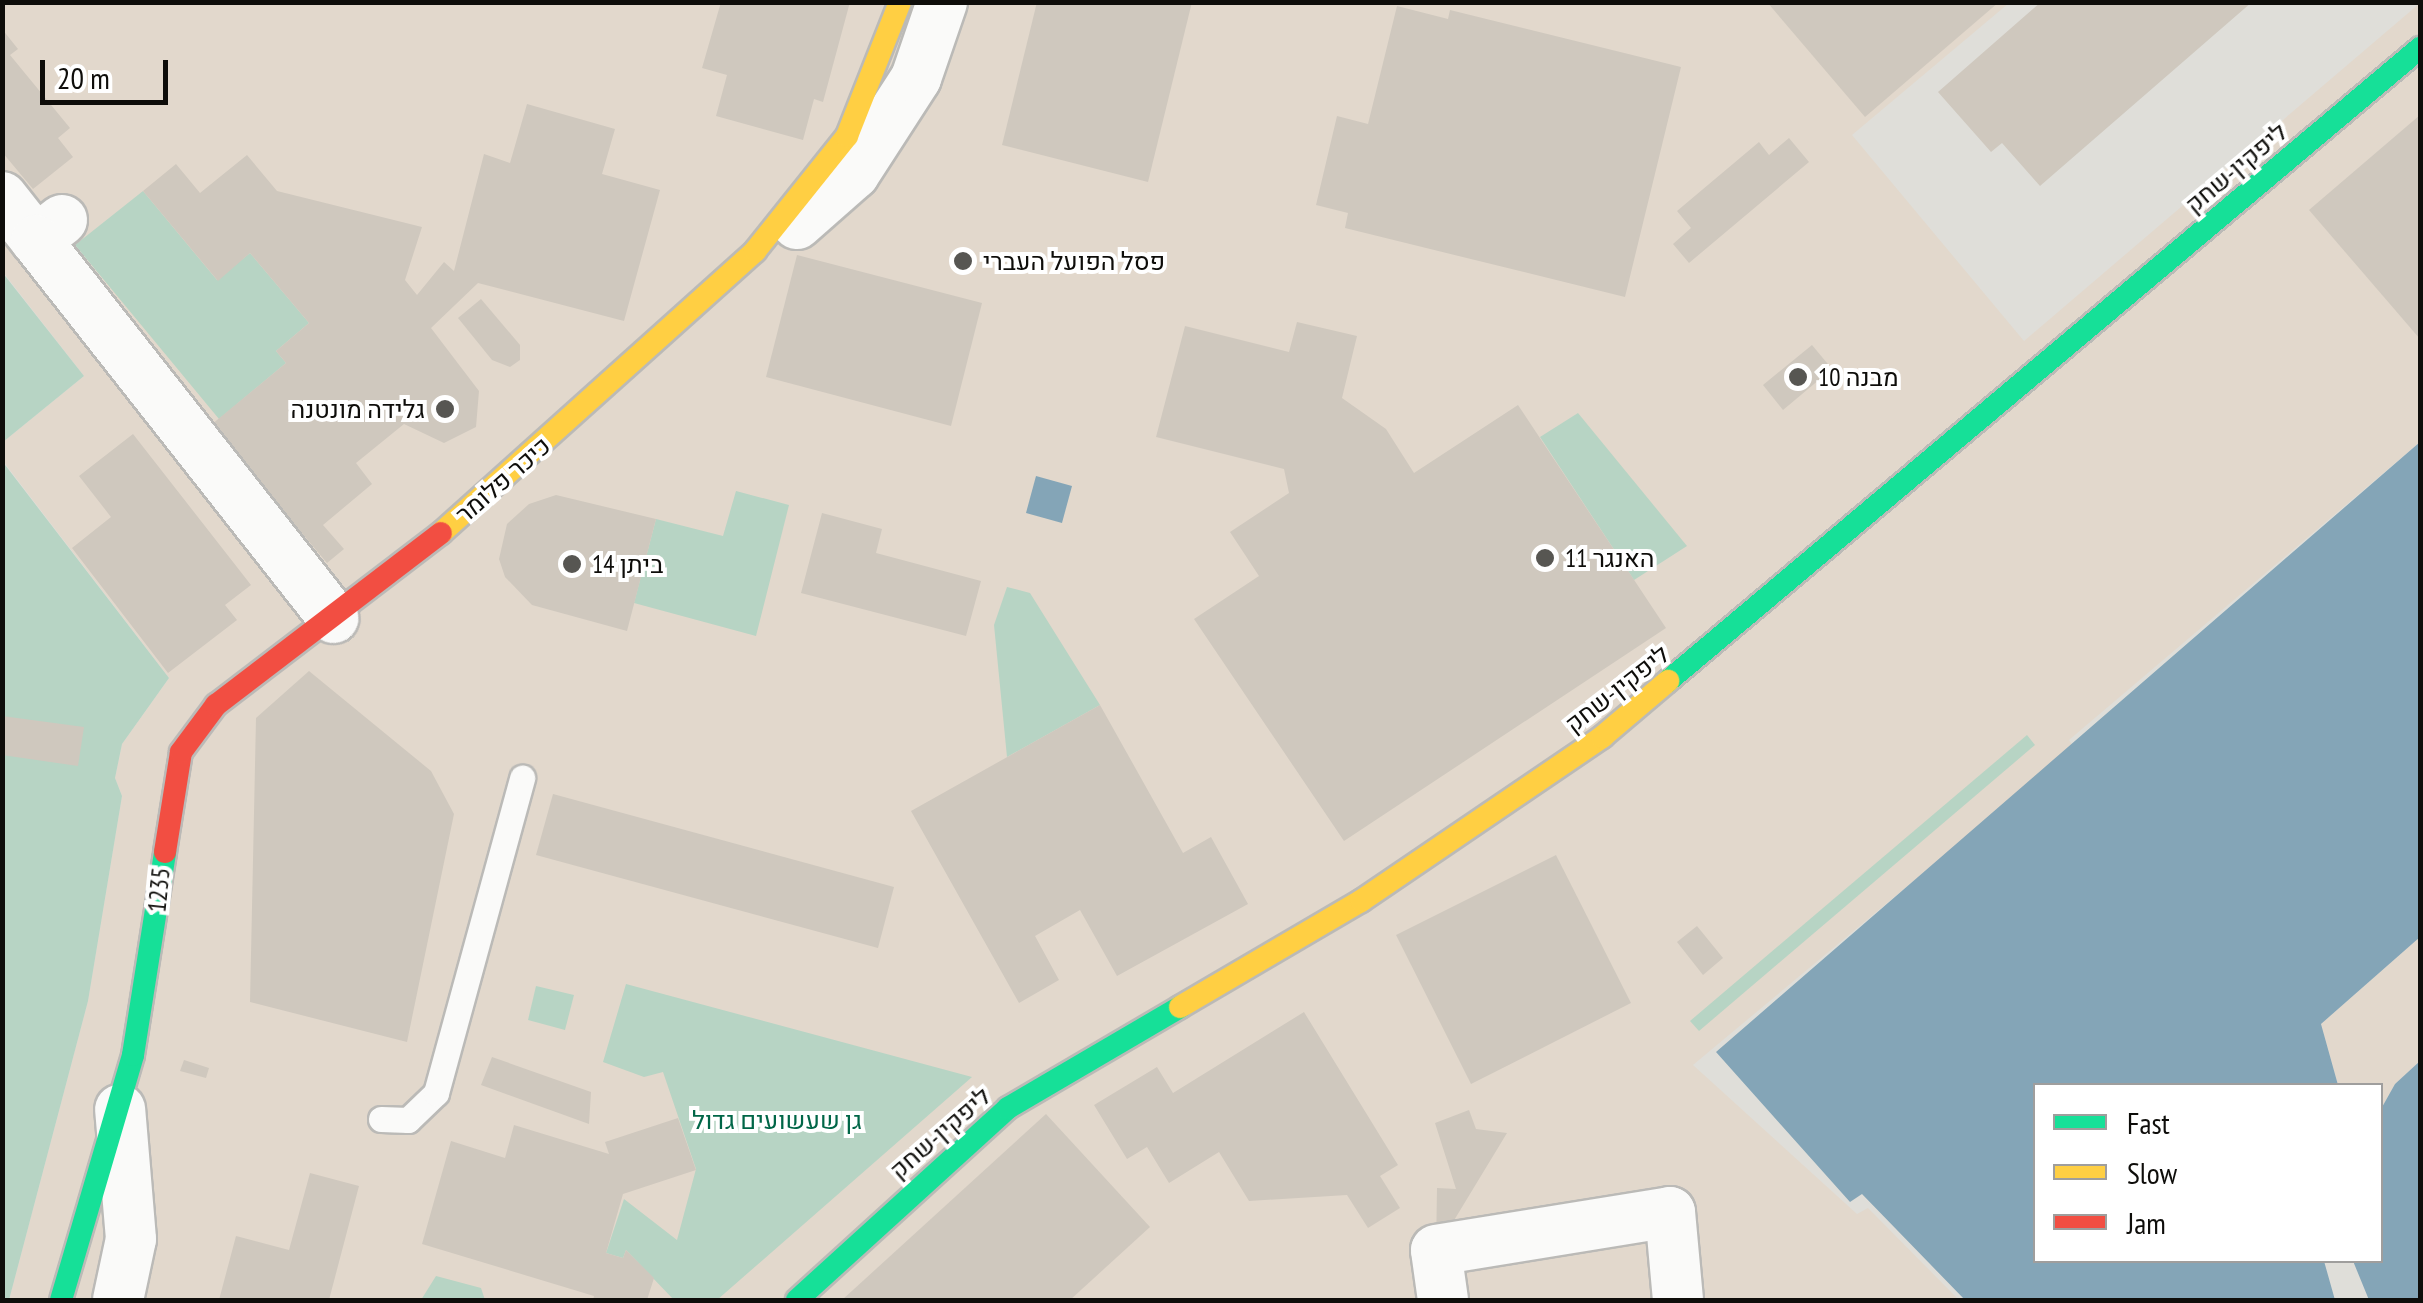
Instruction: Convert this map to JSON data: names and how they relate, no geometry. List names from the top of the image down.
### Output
{
  "streets": {
    "street": ["ליפקין-שחק", "כיכר פלומר", "1235"]
  },
  "crossings": [
    ["כיכר פלומר", "1235"]
  ],
  "parks": ["גן שעשועים גדול"],
  "places": [
    "פסל הפועל העברי",
    "מבנה 10",
    "גלידה מונטנה",
    "האנגר 11",
    "ביתן 14"
  ],
  "legend": ["Fast", "Slow", "Jam"],
  "scale_bar": "20 m"
}
